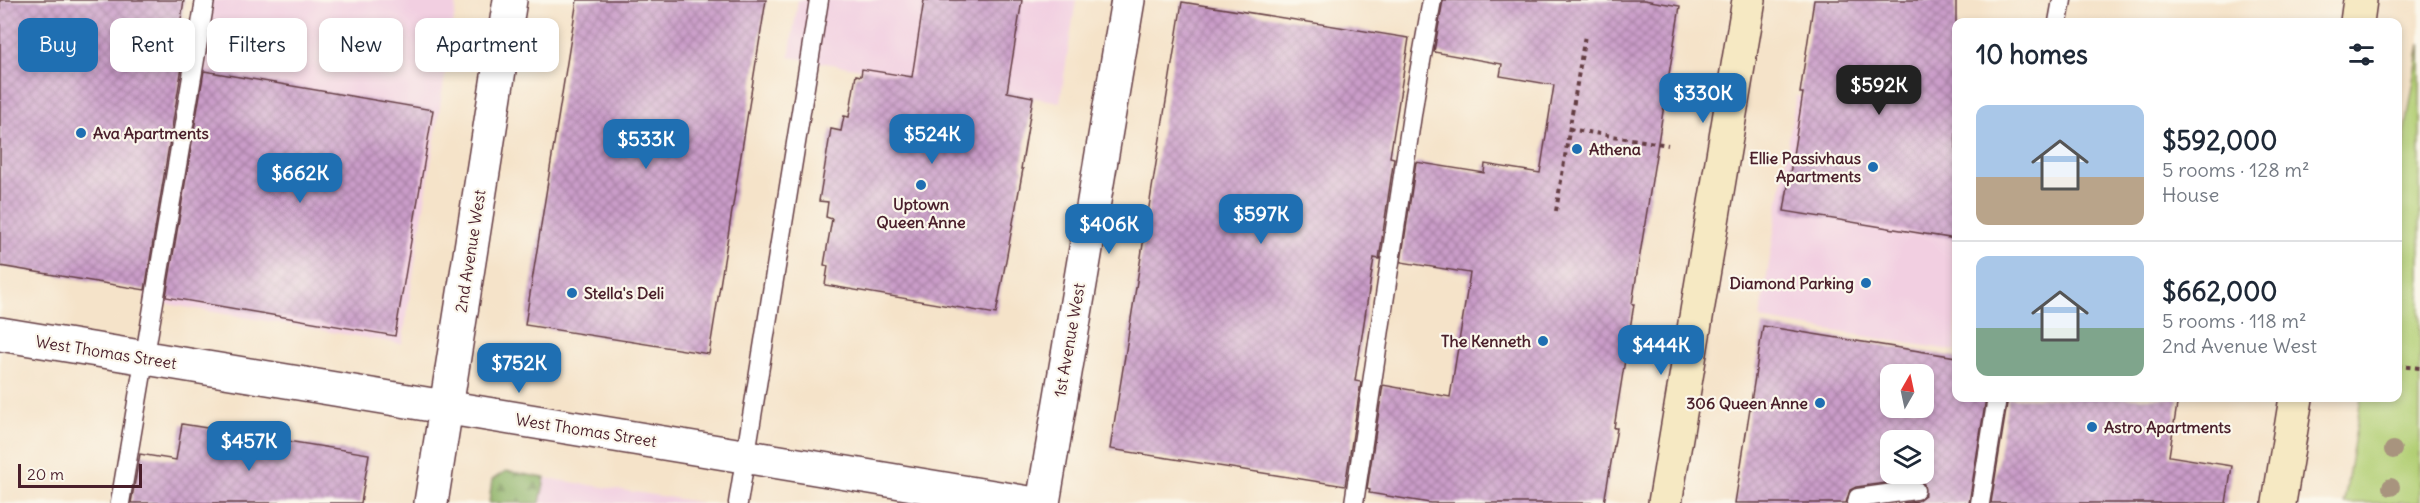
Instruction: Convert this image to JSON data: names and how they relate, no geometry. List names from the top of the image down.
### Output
{
  "streets": {
    "street": ["2nd Avenue West", "1st Avenue West", "West Thomas Street"]
  },
  "crossings": [
    ["2nd Avenue West", "West Thomas Street"]
  ],
  "places": [
    "Ava Apartments",
    "Athena",
    "Ellie Passivhaus Apartments",
    "Uptown Queen Anne",
    "Diamond Parking",
    "Stella's Deli",
    "The Kenneth",
    "306 Queen Anne",
    "Astro Apartments"
  ],
  "scale_bar": "20 m",
  "north": "top",
  "page": {
    "chip": [
      "Buy",
      "Rent",
      "Filters",
      "New",
      "Apartment"
    ],
    "heading": "10 homes",
    "price": [
      "$592K",
      "$330K",
      "$524K",
      "$533K",
      "$662K",
      "$597K",
      "$406K",
      "$444K",
      "$752K",
      "$457K"
    ],
    "list": [
      {
        "name": "$592,000",
        "note": "5 rooms · 128 m² · House"
      },
      {
        "name": "$662,000",
        "note": "5 rooms · 118 m² · 2nd Avenue West"
      }
    ],
    "scale": "20 m"
  }
}
